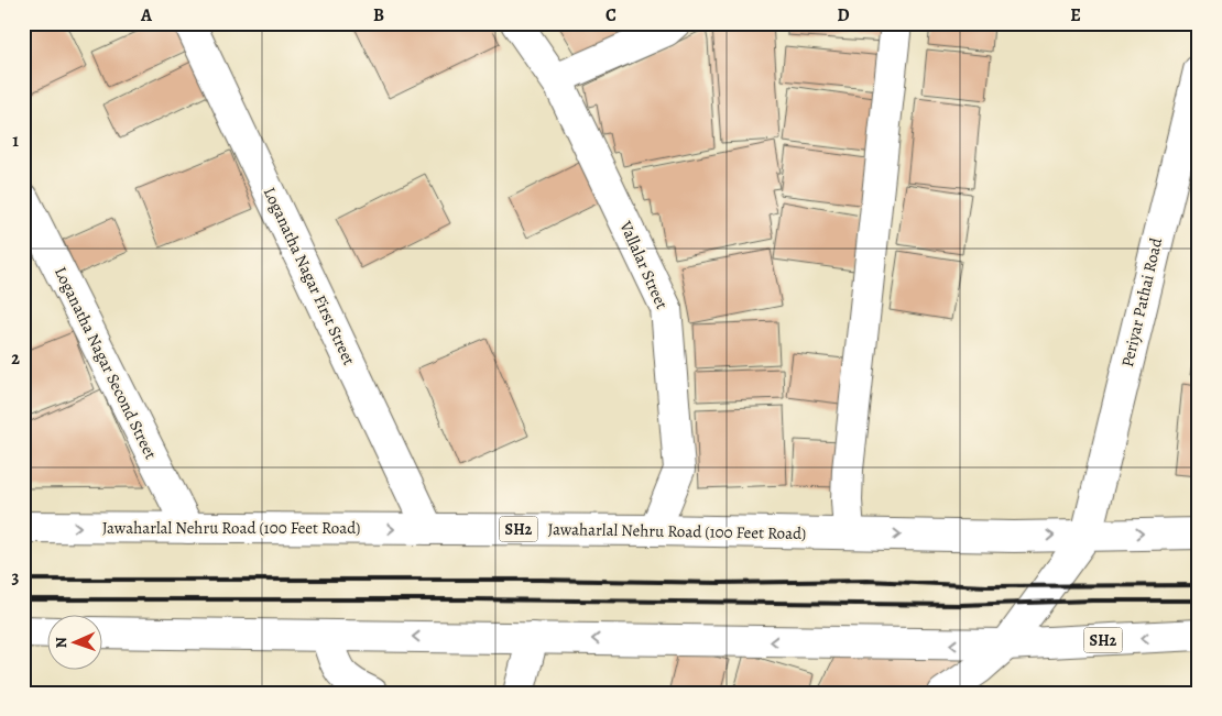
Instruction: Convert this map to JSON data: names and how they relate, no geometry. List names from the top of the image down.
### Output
{
  "streets": {
    "street": [
      "Vallalar Street",
      "Loganatha Nagar First Street",
      "Periyar Pathai Road",
      "Loganatha Nagar Second Street",
      "Jawaharlal Nehru Road (100 Feet Road)",
      "SH2"
    ]
  },
  "crossings": [
    ["Vallalar Street", "Jawaharlal Nehru Road (100 Feet Road)"],
    ["Loganatha Nagar First Street", "Jawaharlal Nehru Road (100 Feet Road)"],
    ["Periyar Pathai Road", "Jawaharlal Nehru Road (100 Feet Road)"],
    ["Loganatha Nagar Second Street", "Jawaharlal Nehru Road (100 Feet Road)"]
  ],
  "north": "left",
  "grid": {
    "columns": [
      "A",
      "B",
      "C",
      "D",
      "E"
    ],
    "rows": ["1", "2", "3"]
  }
}
